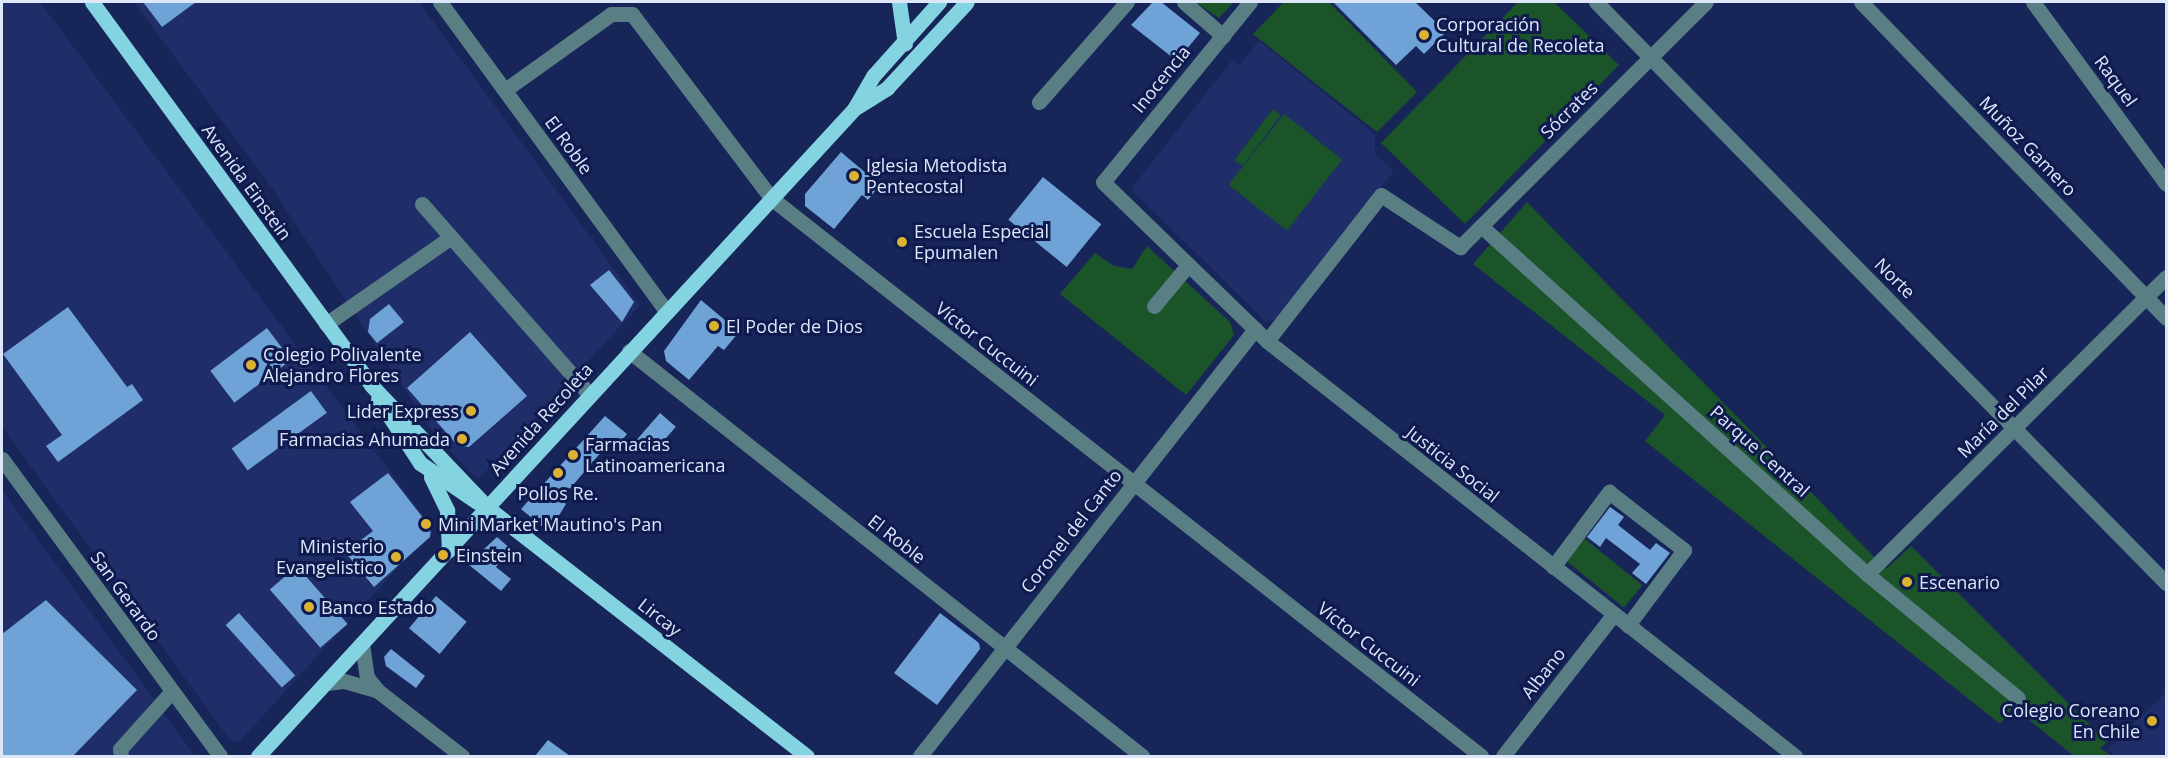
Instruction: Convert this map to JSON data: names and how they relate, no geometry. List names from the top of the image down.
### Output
{
  "streets": {
    "main road": ["Avenida Einstein", "Avenida Recoleta", "Lircay"],
    "street": [
      "Inocencia",
      "Raquel",
      "Sócrates",
      "El Roble",
      "Muñoz Gamero",
      "Norte",
      "Víctor Cuccuini",
      "María del Pilar",
      "Parque Central",
      "Justicia Social",
      "Coronel del Canto",
      "San Gerardo",
      "Albano"
    ]
  },
  "crossings": [
    ["Inocencia", "Justicia Social"],
    ["Sócrates", "Norte"],
    ["Sócrates", "Parque Central"],
    ["Sócrates", "Justicia Social"],
    ["El Roble", "Víctor Cuccuini"],
    ["El Roble", "Avenida Recoleta"],
    ["El Roble", "Coronel del Canto"],
    ["Muñoz Gamero", "María del Pilar"],
    ["Avenida Einstein", "Avenida Recoleta"],
    ["Avenida Einstein", "Lircay"],
    ["Norte", "María del Pilar"],
    ["Víctor Cuccuini", "Avenida Recoleta"],
    ["Víctor Cuccuini", "Coronel del Canto"],
    ["María del Pilar", "Parque Central"],
    ["Avenida Recoleta", "Lircay"],
    ["Justicia Social", "Coronel del Canto"],
    ["Justicia Social", "Albano"]
  ],
  "places": [
    "Corporación Cultural de Recoleta",
    "Iglesia Metodista Pentecostal",
    "Escuela Especial Epumalen",
    "El Poder de Dios",
    "Colegio Polivalente Alejandro Flores",
    "Lider Express",
    "Farmacias Ahumada",
    "Farmacias Latinoamericana",
    "Pollos Re.",
    "Mini Market Mautino's Pan",
    "Einstein",
    "Ministerio Evangelistico",
    "Escenario",
    "Banco Estado",
    "Colegio Coreano En Chile"
  ]
}
